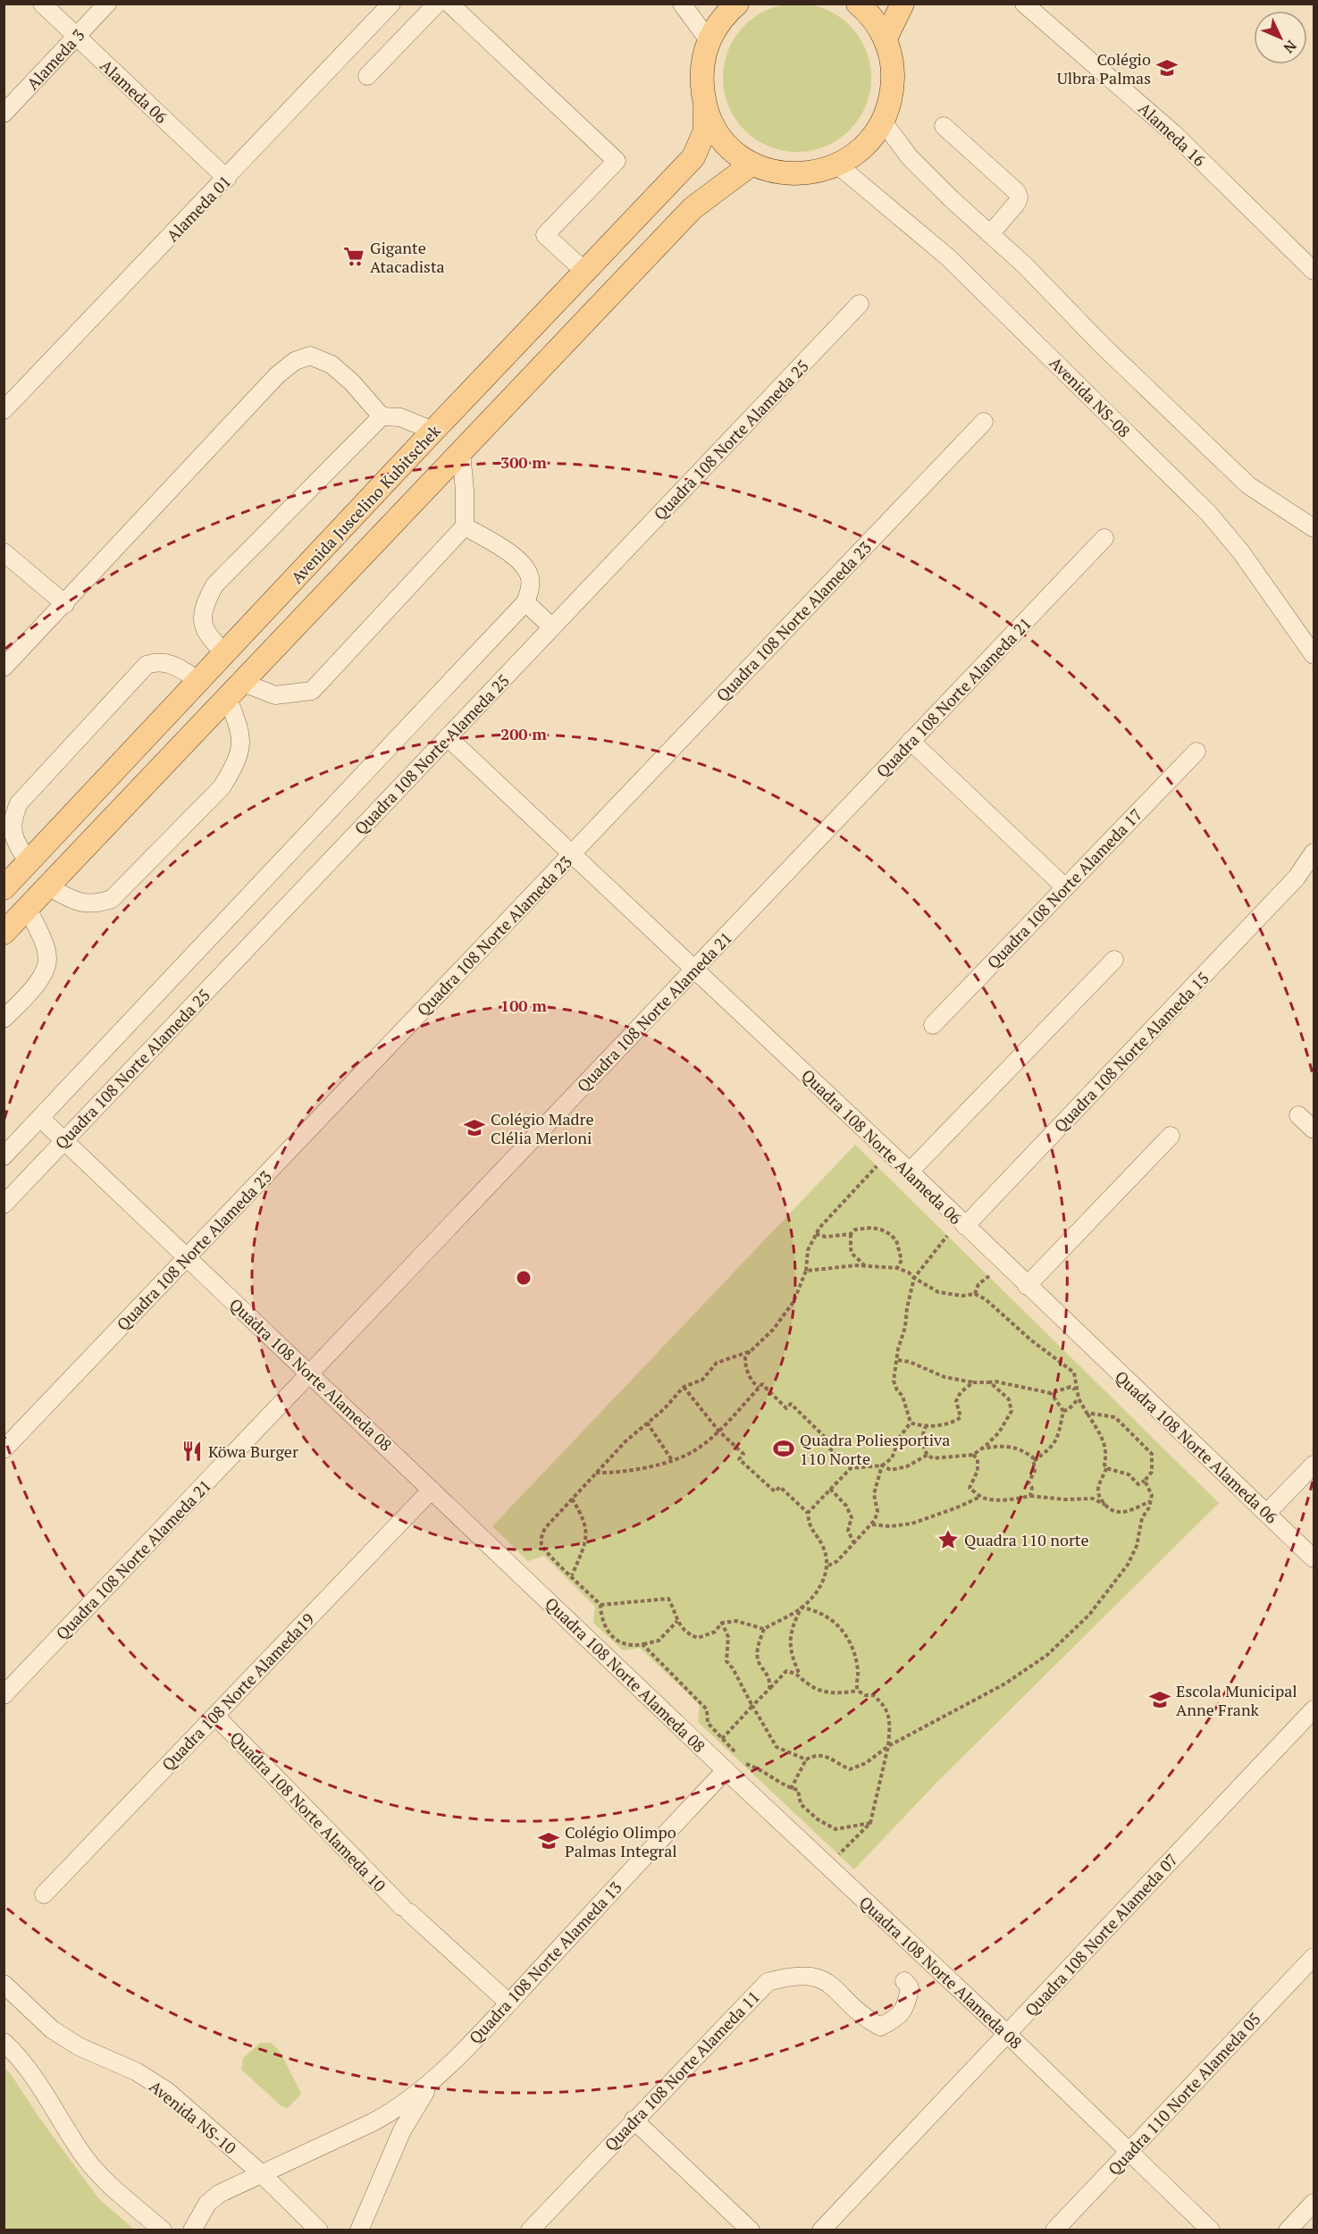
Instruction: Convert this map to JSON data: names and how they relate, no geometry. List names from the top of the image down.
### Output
{
  "streets": {
    "main road": ["Avenida Juscelino Kubitschek"],
    "street": [
      "Alameda 3",
      "Alameda 06",
      "Alameda 16",
      "Alameda 01",
      "Avenida NS-08",
      "Quadra 108 Norte Alameda 25",
      "Quadra 108 Norte Alameda 23",
      "Quadra 108 Norte Alameda 21",
      "Quadra 108 Norte Alameda 17",
      "Quadra 108 Norte Alameda 15",
      "Quadra 108 Norte Alameda 06",
      "Quadra 108 Norte Alameda 08",
      "Quadra 108 Norte Alameda19",
      "Quadra 108 Norte Alameda 10",
      "Quadra 108 Norte Alameda 07",
      "Quadra 108 Norte Alameda 13",
      "Quadra 108 Norte Alameda 11",
      "Quadra 110 Norte Alameda 05",
      "Avenida NS-10"
    ]
  },
  "crossings": [
    ["Alameda 3", "Alameda 06"],
    ["Alameda 06", "Alameda 01"],
    ["Quadra 108 Norte Alameda 25", "Quadra 108 Norte Alameda 06"],
    ["Quadra 108 Norte Alameda 25", "Quadra 108 Norte Alameda 08"],
    ["Quadra 108 Norte Alameda 23", "Quadra 108 Norte Alameda 06"],
    ["Quadra 108 Norte Alameda 23", "Quadra 108 Norte Alameda 08"],
    ["Quadra 108 Norte Alameda 21", "Quadra 108 Norte Alameda 06"],
    ["Quadra 108 Norte Alameda 21", "Quadra 108 Norte Alameda 08"],
    ["Quadra 108 Norte Alameda 15", "Quadra 108 Norte Alameda 06"],
    ["Quadra 108 Norte Alameda 08", "Quadra 108 Norte Alameda19"],
    ["Quadra 108 Norte Alameda 08", "Quadra 108 Norte Alameda 07"],
    ["Quadra 108 Norte Alameda 08", "Quadra 108 Norte Alameda 13"],
    ["Quadra 108 Norte Alameda 08", "Quadra 110 Norte Alameda 05"],
    ["Quadra 108 Norte Alameda19", "Quadra 108 Norte Alameda 10"],
    ["Quadra 108 Norte Alameda 10", "Quadra 108 Norte Alameda 13"]
  ],
  "places": {
    "school or university": [
      "Colégio Ulbra Palmas",
      "Colégio Madre Clélia Merloni",
      "Escola Municipal Anne Frank",
      "Colégio Olimpo Palmas Integral"
    ],
    "supermarket": ["Gigante Atacadista"],
    "sports": ["Quadra Poliesportiva 110 Norte"],
    "restaurant": ["Köwa Burger"],
    "place": ["Quadra 110 norte"]
  },
  "north": "bottom right",
  "rings": ["300 m", "200 m", "100 m"]
}
